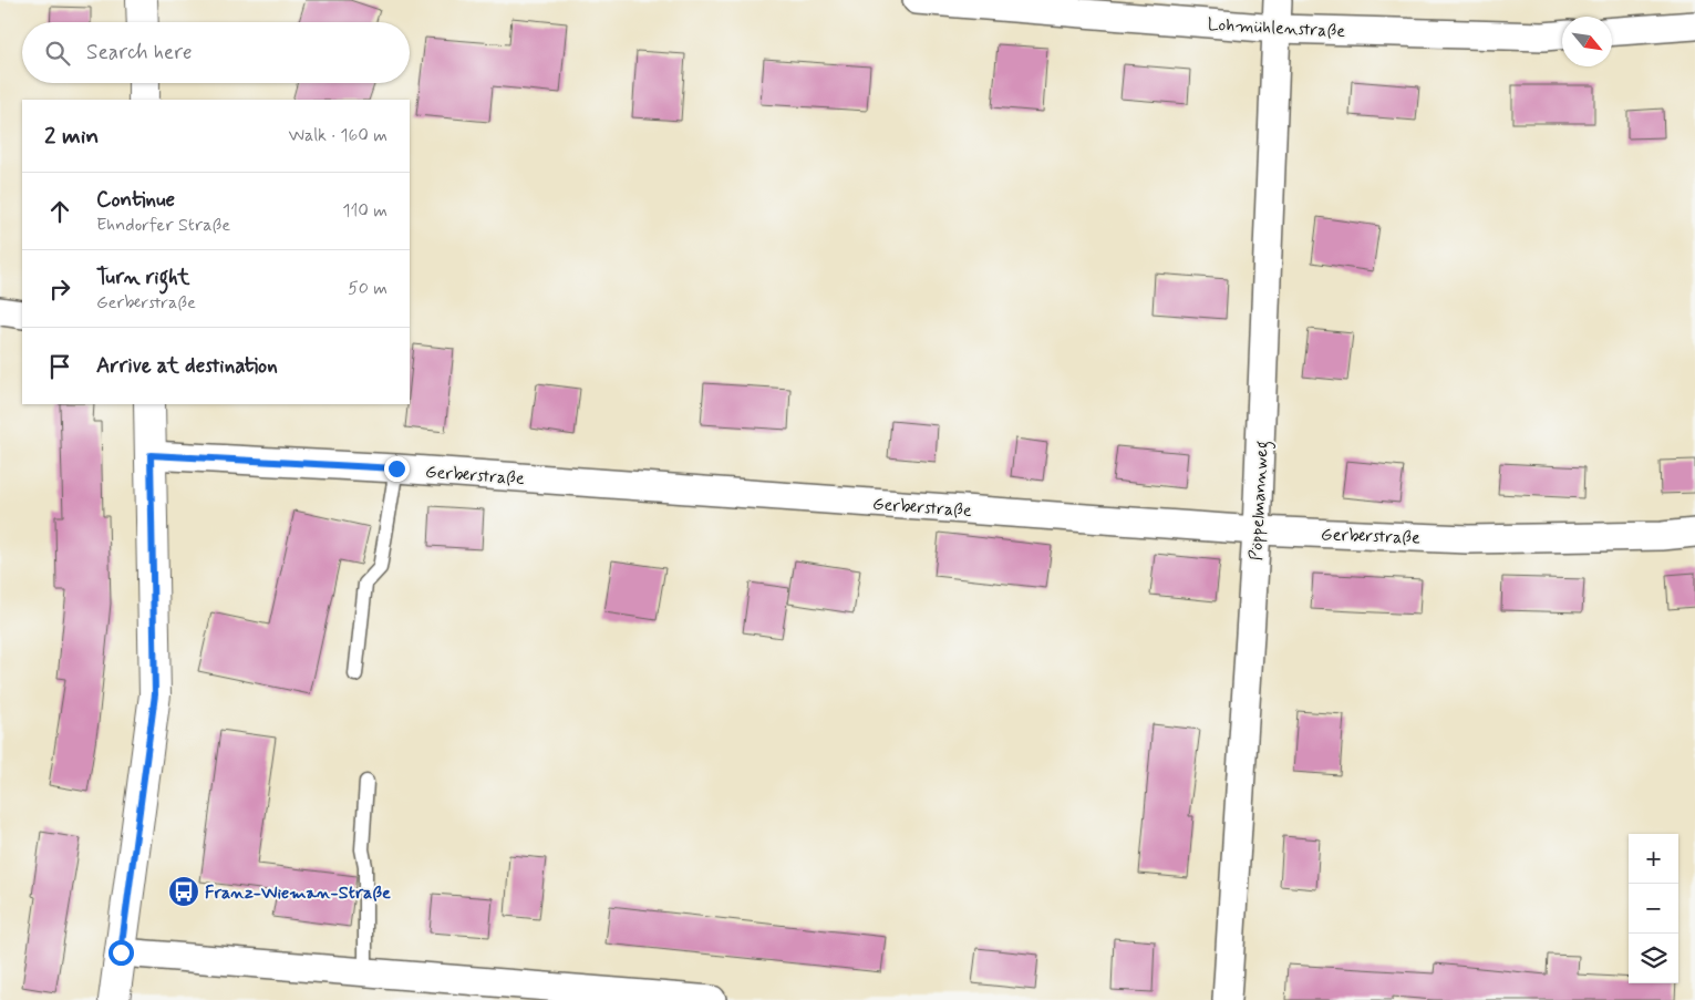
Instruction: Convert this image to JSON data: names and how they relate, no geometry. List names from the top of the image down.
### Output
{
  "streets": {
    "street": ["Lohmühlenstraße", "Gerberstraße", "Pöppelmannweg"]
  },
  "crossings": [
    ["Lohmühlenstraße", "Pöppelmannweg"],
    ["Gerberstraße", "Pöppelmannweg"]
  ],
  "places": {
    "bus stop": ["Franz-Wieman-Straße"]
  },
  "north": "bottom right",
  "page": {
    "search": "Search here",
    "heading": ["2 min", "Walk · 160 m"],
    "list": [
      ["Continue", "Ehndorfer Straße", "110 m"],
      ["Turn right", "Gerberstraße", "50 m"],
      "Arrive at destination"
    ],
    "map_buttons": ["+", "−"]
  }
}
